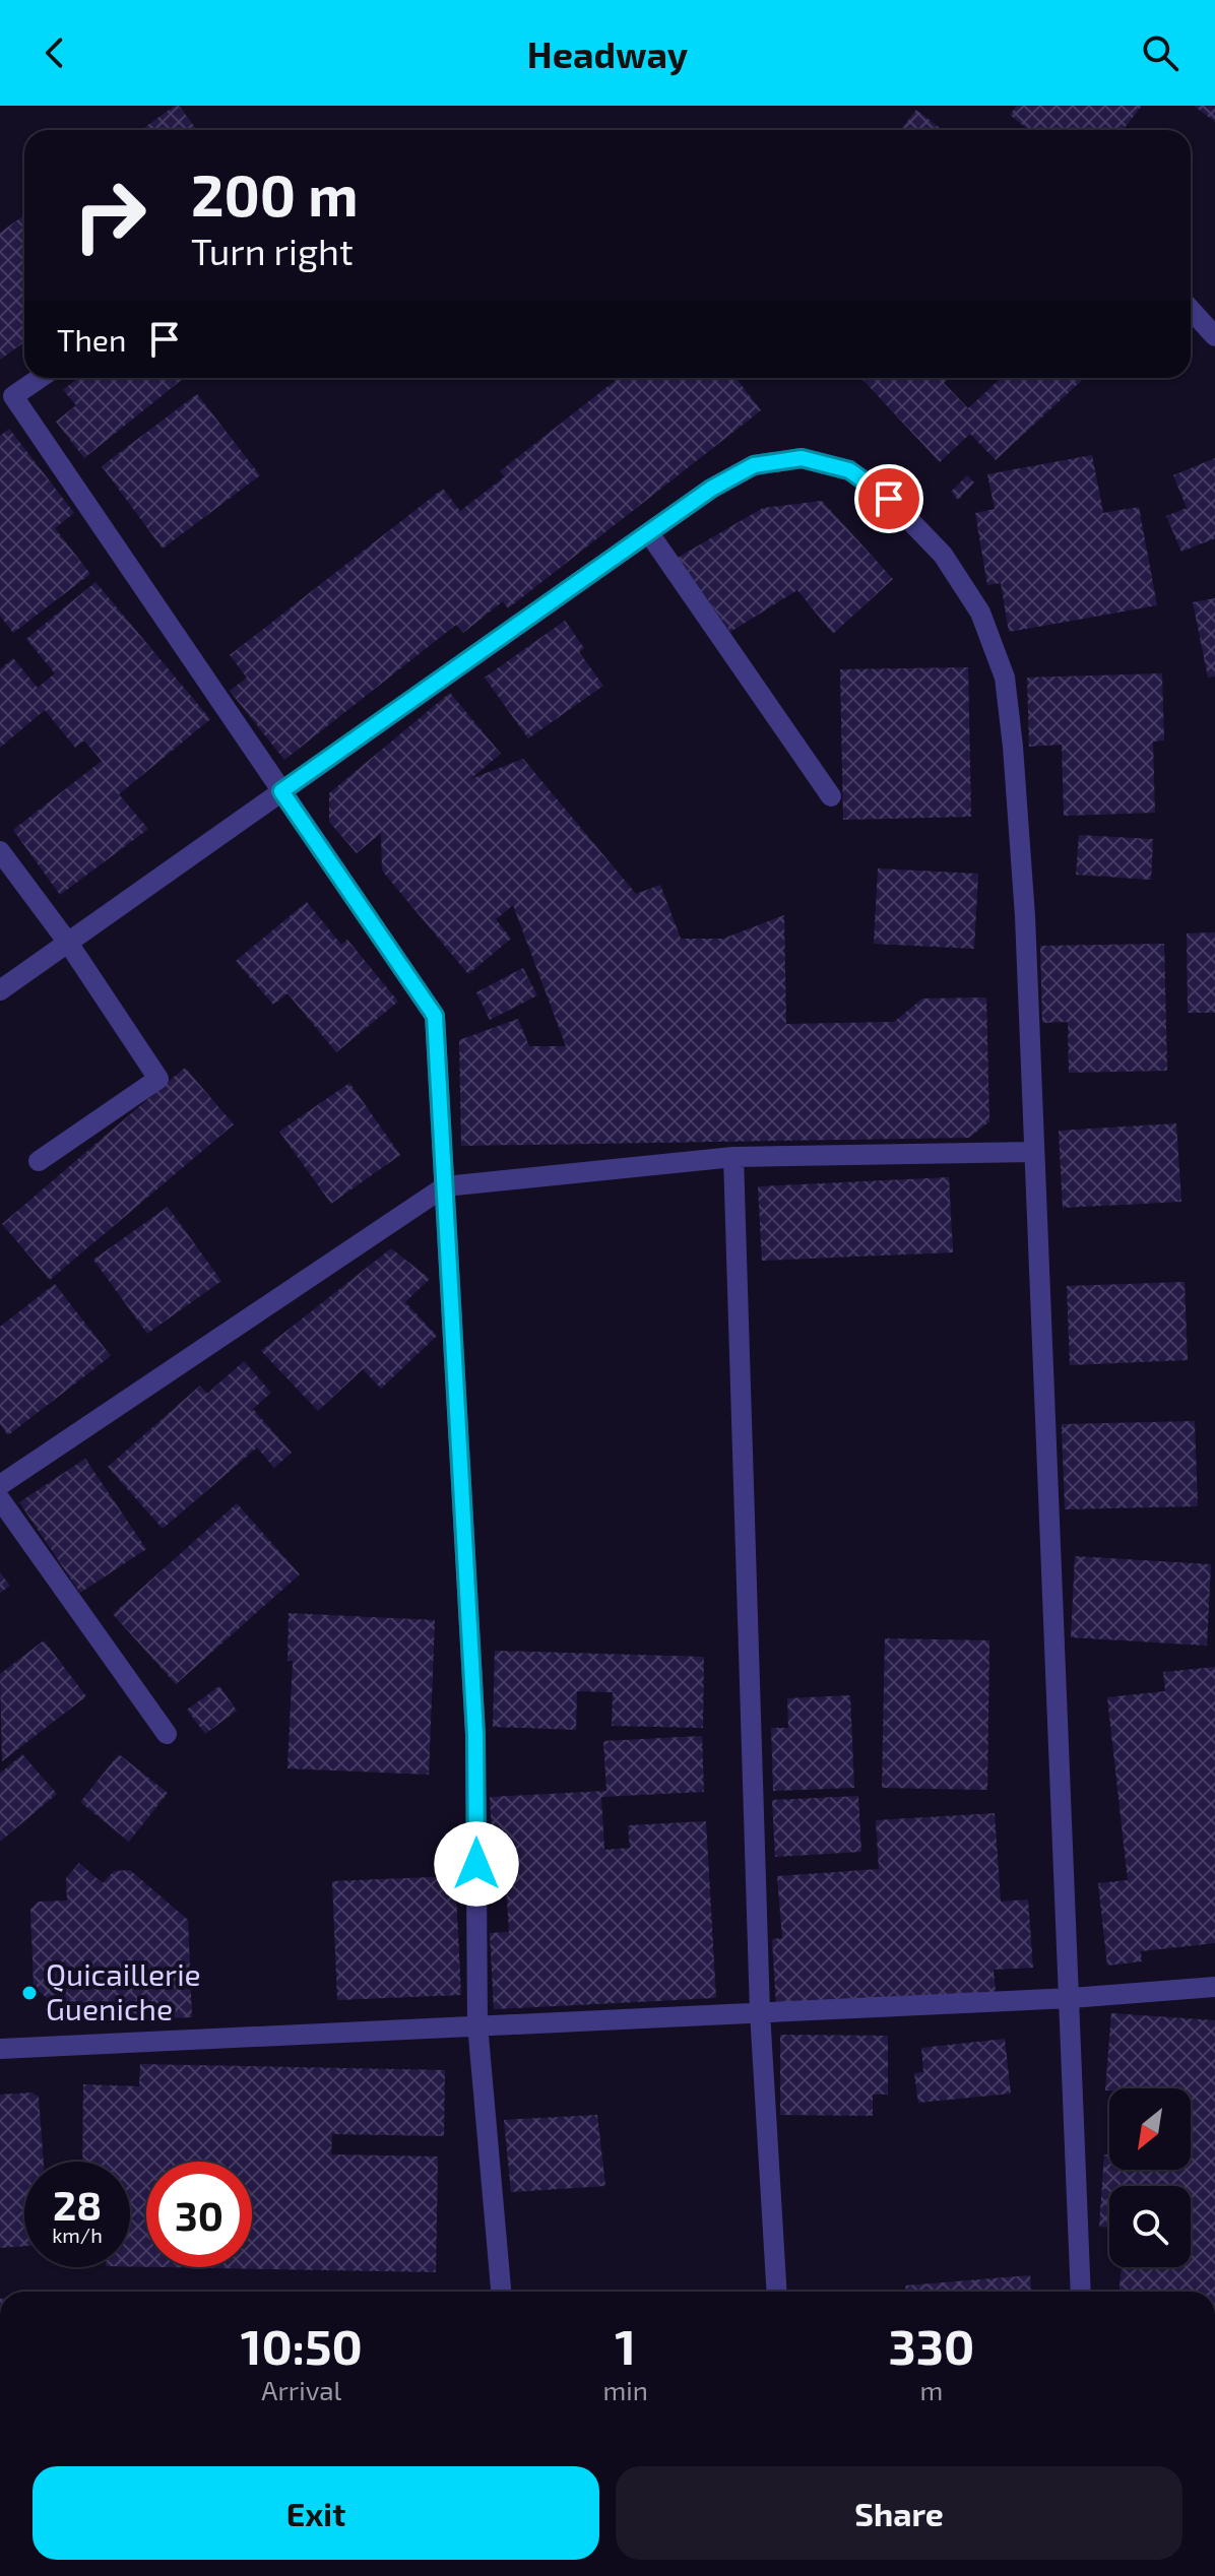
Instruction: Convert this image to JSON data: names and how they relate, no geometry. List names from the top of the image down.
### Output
{
  "places": ["Quicaillerie Gueniche"],
  "north": "bottom left",
  "page": {
    "header": "Headway",
    "turn": ["200 m", "Turn right"],
    "then": "Then",
    "speed": "28 km/h",
    "limit": "30",
    "eta": [
      "10:50",
      "Arrival",
      "1",
      "min",
      "330",
      "m"
    ],
    "buttons": ["Exit", "Share"]
  }
}
